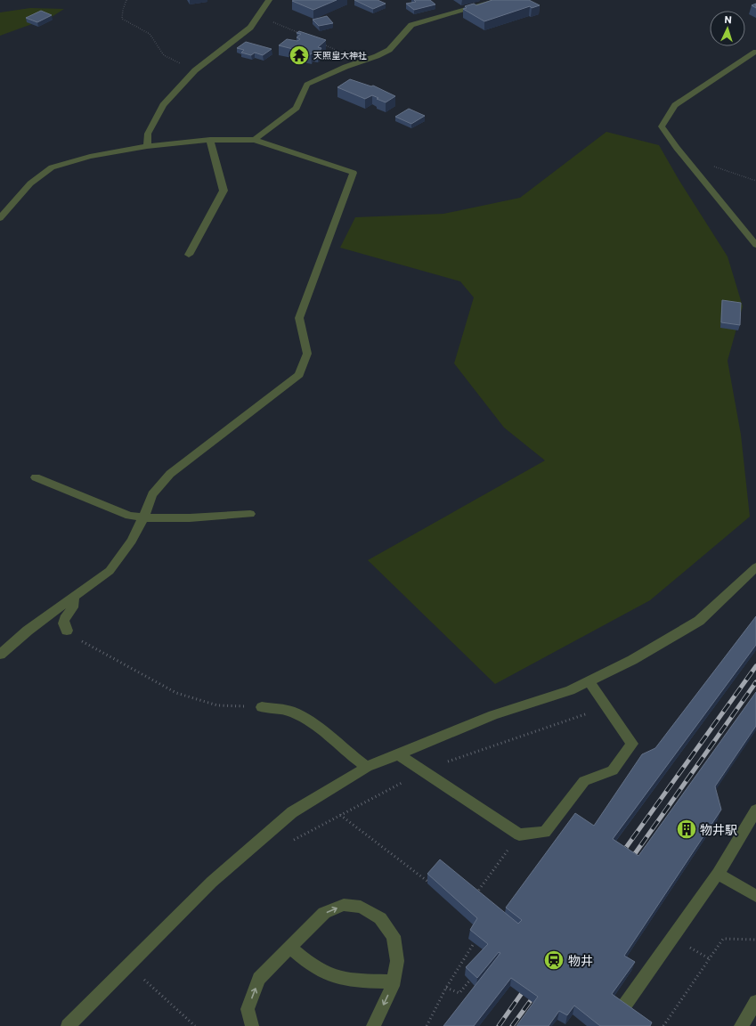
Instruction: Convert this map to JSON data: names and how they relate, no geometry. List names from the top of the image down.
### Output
{
  "places": {
    "temple": ["天照皇大神社"],
    "building": ["物井駅"],
    "station": ["物井"]
  },
  "north": "top"
}
